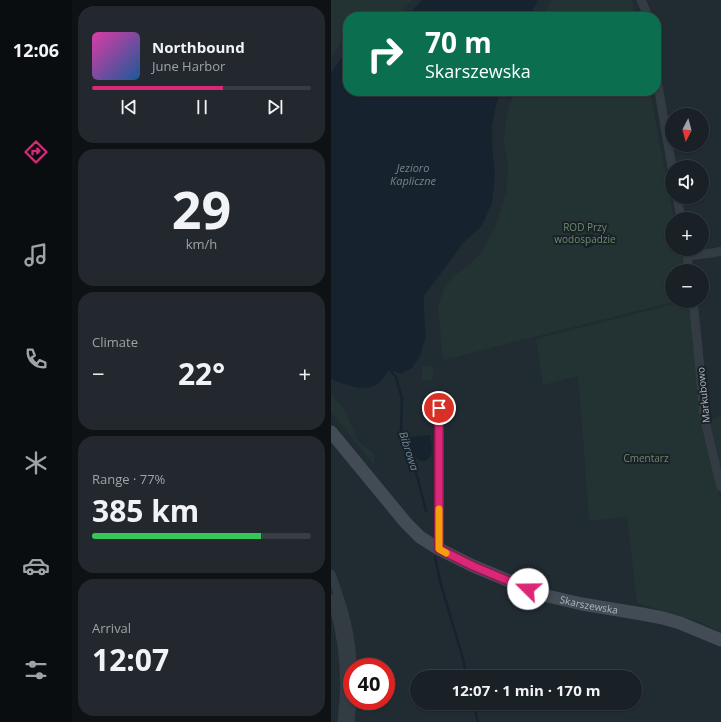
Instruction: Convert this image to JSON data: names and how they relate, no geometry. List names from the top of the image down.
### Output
{
  "streets": {
    "street": ["Markubowo", "Skarszewska"]
  },
  "water": ["Jezioro Kapliczne", "Bibrowa"],
  "parks": ["ROD Przy wodospadzie", "Cmentarz"],
  "north": "bottom",
  "page": {
    "tabs": "12:06",
    "turn": ["70 m", "Skarszewska"],
    "song": ["Northbound", "June Harbor"],
    "map_buttons": ["+", "−"],
    "tile": [
      ["29", "km/h"],
      "Climate",
      ["Range · 77%", "385 km"],
      ["Arrival", "12:07"]
    ],
    "heat": ["−", "22°", "+"],
    "limit": "40",
    "trip": "12:07 · 1 min · 170 m"
  }
}
